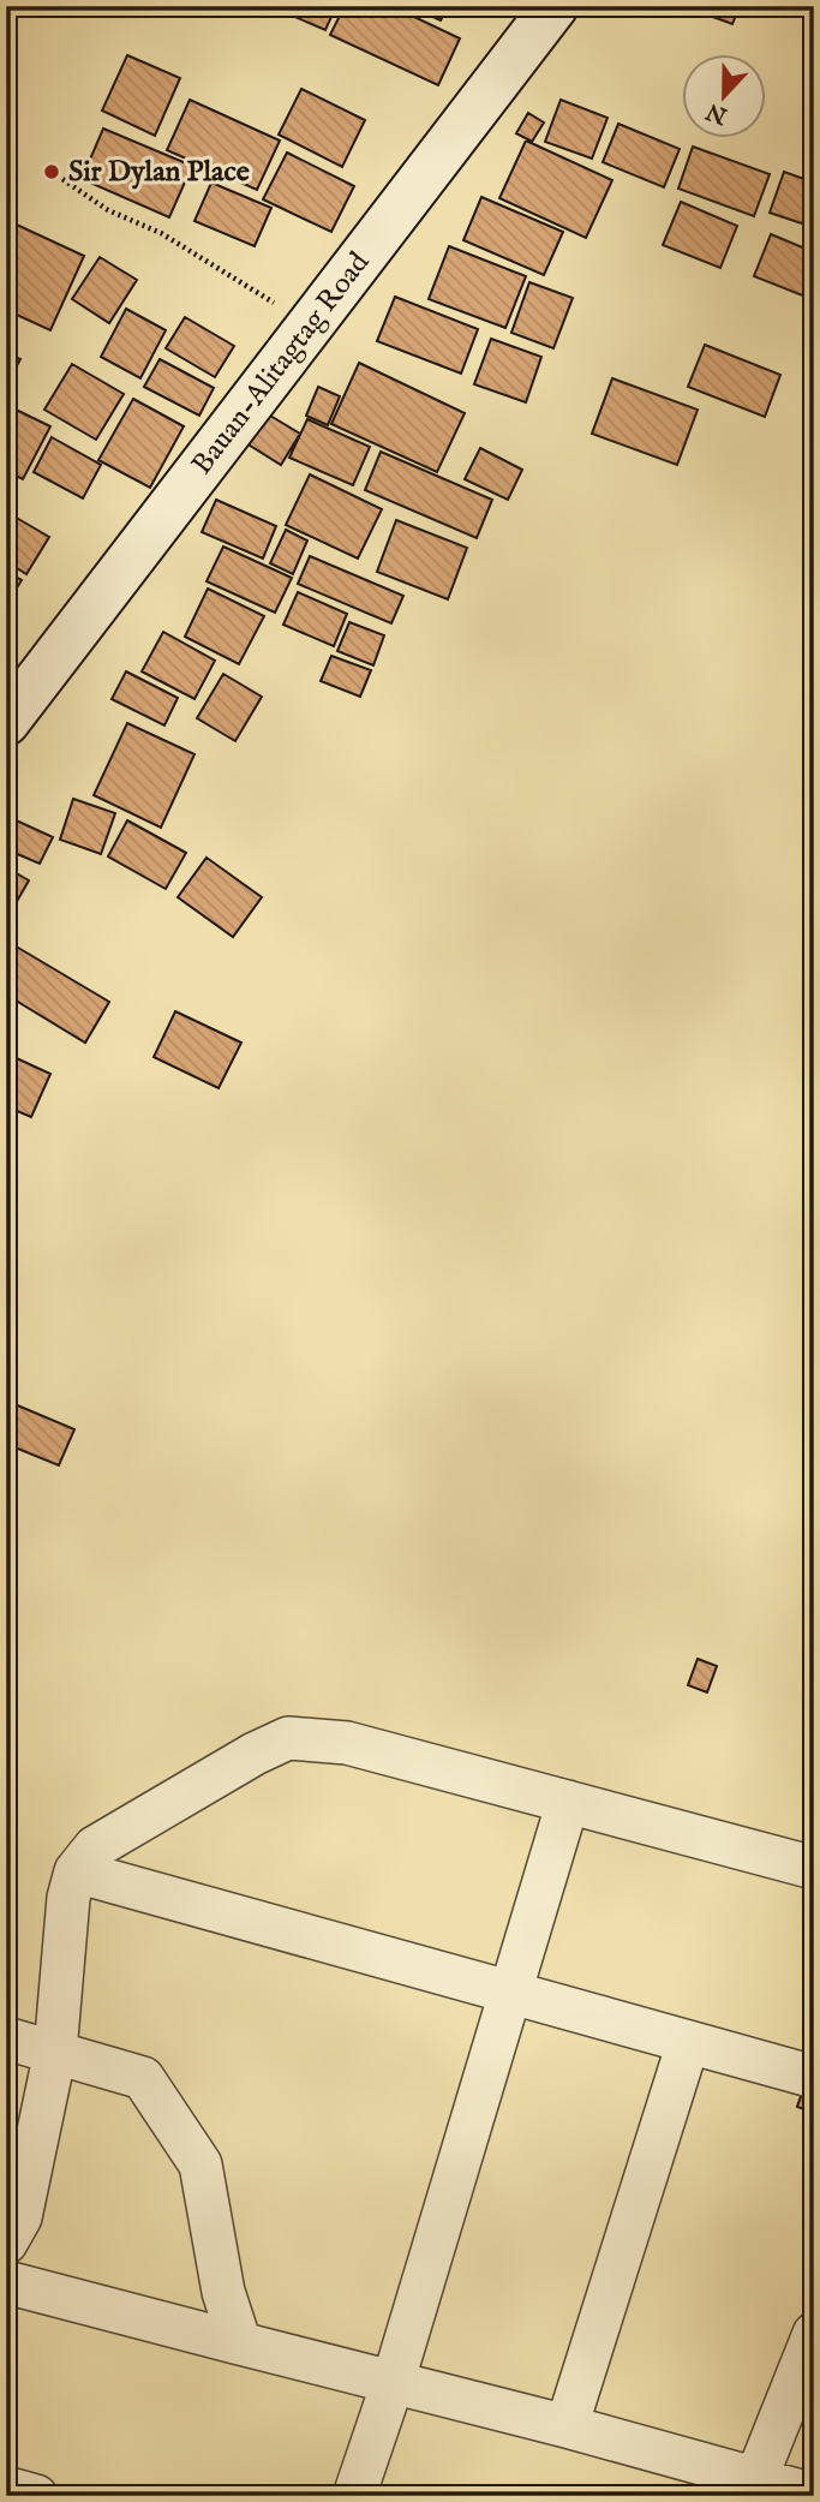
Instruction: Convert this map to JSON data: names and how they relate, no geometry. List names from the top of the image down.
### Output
{
  "streets": {
    "main road": ["Bauan-Alitagtag Road"]
  },
  "places": ["Sir Dylan Place"],
  "north": "bottom"
}
